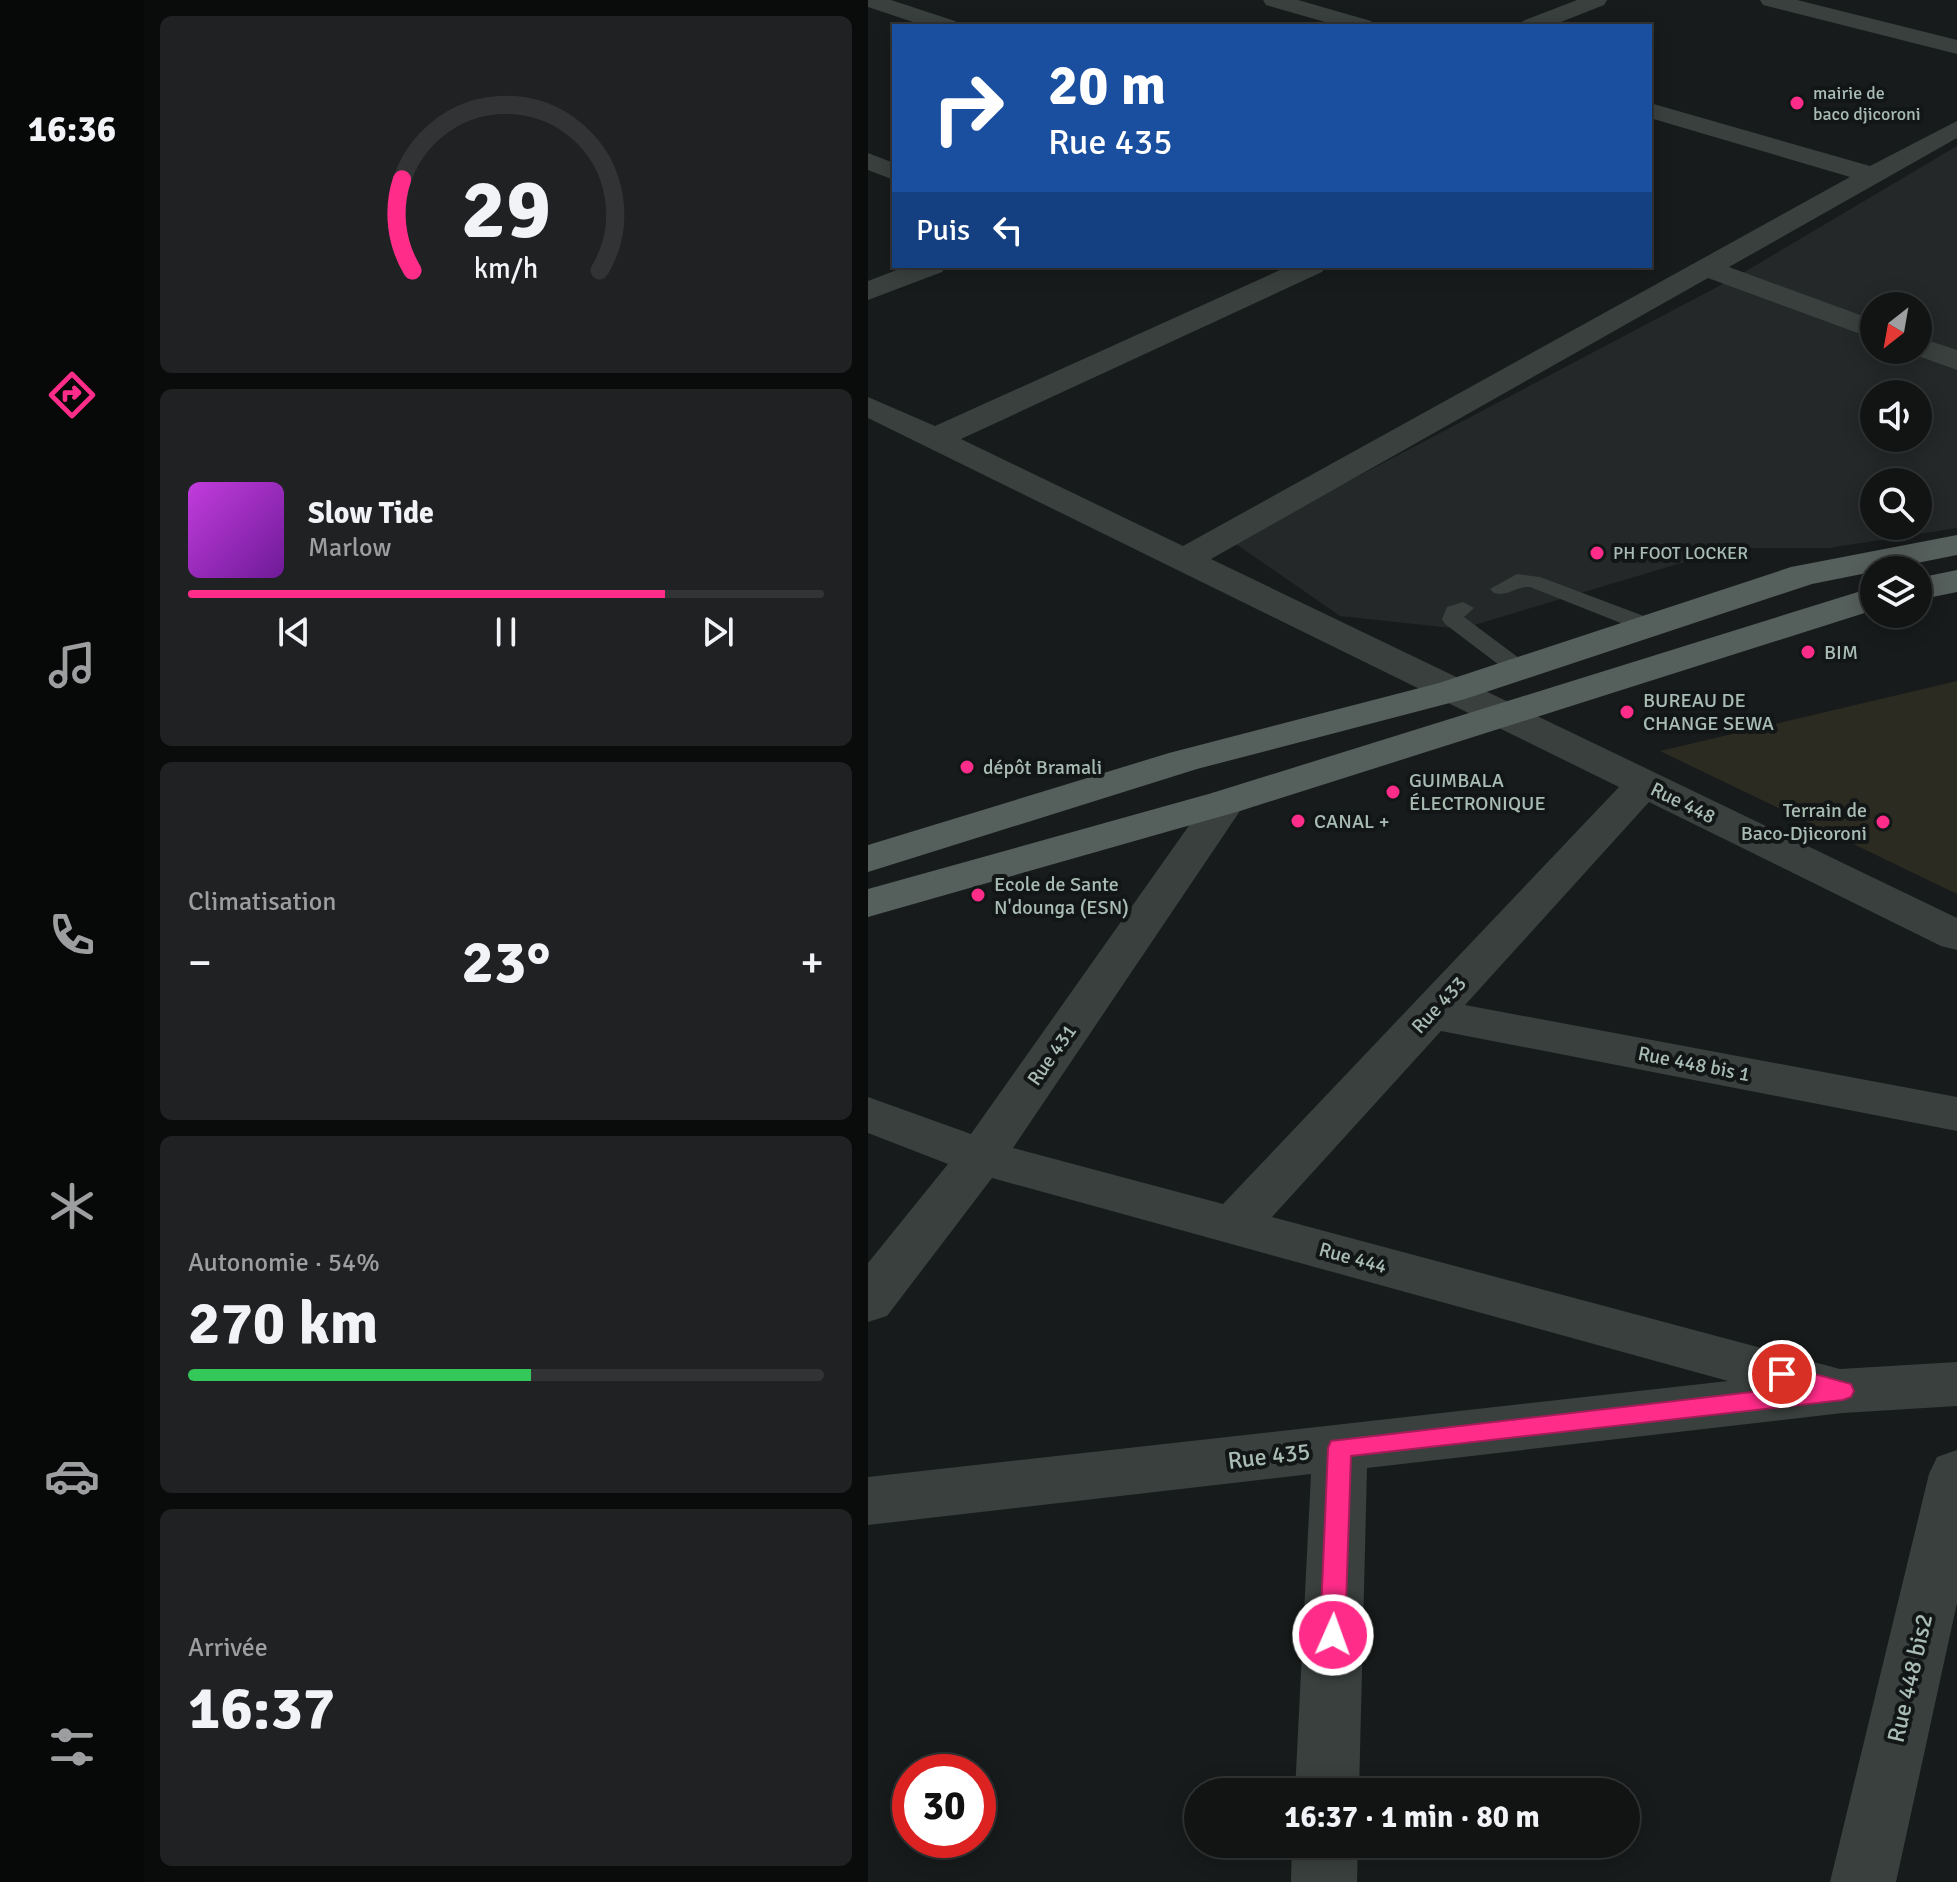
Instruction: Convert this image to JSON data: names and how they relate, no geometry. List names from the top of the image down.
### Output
{
  "streets": {
    "street": [
      "Rue 448",
      "Rue 433",
      "Rue 431",
      "Rue 448 bis 1",
      "Rue 444",
      "Rue 435",
      "Rue 448 bis2"
    ]
  },
  "crossings": [
    ["Rue 448", "Rue 433"],
    ["Rue 433", "Rue 448 bis 1"],
    ["Rue 433", "Rue 444"],
    ["Rue 431", "Rue 444"],
    ["Rue 444", "Rue 435"]
  ],
  "places": [
    "mairie de baco djicoroni",
    "PH FOOT LOCKER",
    "BIM",
    "BUREAU DE CHANGE SEWA",
    "dépôt Bramali",
    "GUIMBALA ÉLECTRONIQUE",
    "CANAL +",
    "Terrain de Baco-Djicoroni",
    "Ecole de Sante N'dounga (ESN)"
  ],
  "north": "bottom left",
  "page": {
    "tabs": "16:36",
    "turn": ["20 m", "Rue 435"],
    "then": "Puis",
    "song": ["Slow Tide", "Marlow"],
    "tile": [
      "Climatisation",
      ["Autonomie · 54%", "270 km"],
      ["Arrivée", "16:37"]
    ],
    "heat": ["−", "23°", "+"],
    "limit": "30",
    "trip": "16:37 · 1 min · 80 m",
    "gauge": ["29", "km/h"]
  }
}
